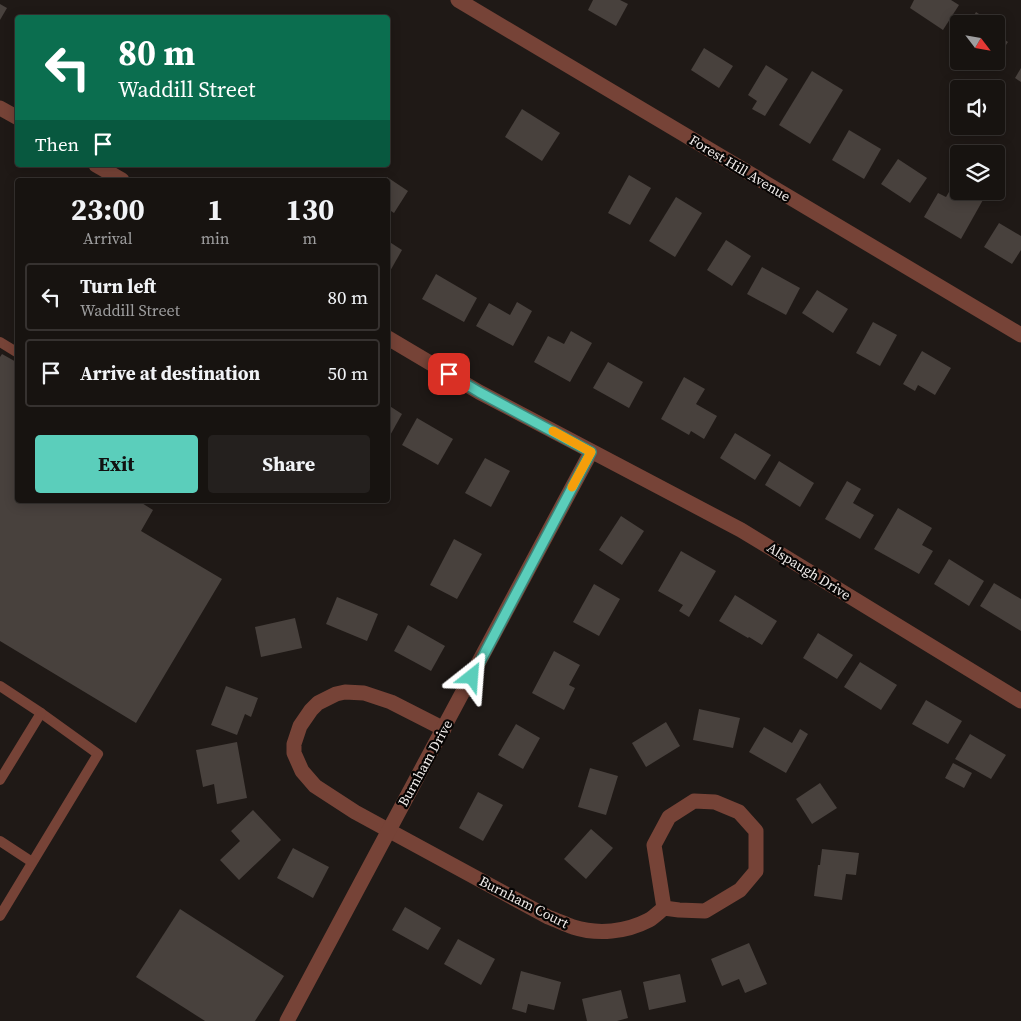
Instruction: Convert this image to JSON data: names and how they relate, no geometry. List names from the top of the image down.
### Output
{
  "streets": {
    "street": [
      "Forest Hill Avenue",
      "Alspaugh Drive",
      "Burnham Drive",
      "Burnham Court"
    ]
  },
  "crossings": [
    ["Alspaugh Drive", "Burnham Drive"],
    ["Burnham Drive", "Burnham Court"]
  ],
  "north": "bottom right",
  "page": {
    "turn": ["80 m", "Waddill Street"],
    "then": "Then",
    "eta": [
      "23:00",
      "Arrival",
      "1",
      "min",
      "130",
      "m"
    ],
    "list": [
      {
        "name": "Turn left",
        "note": "Waddill Street",
        "value": "80 m"
      },
      {
        "name": "Arrive at destination",
        "value": "50 m"
      }
    ],
    "buttons": ["Exit", "Share"]
  }
}
